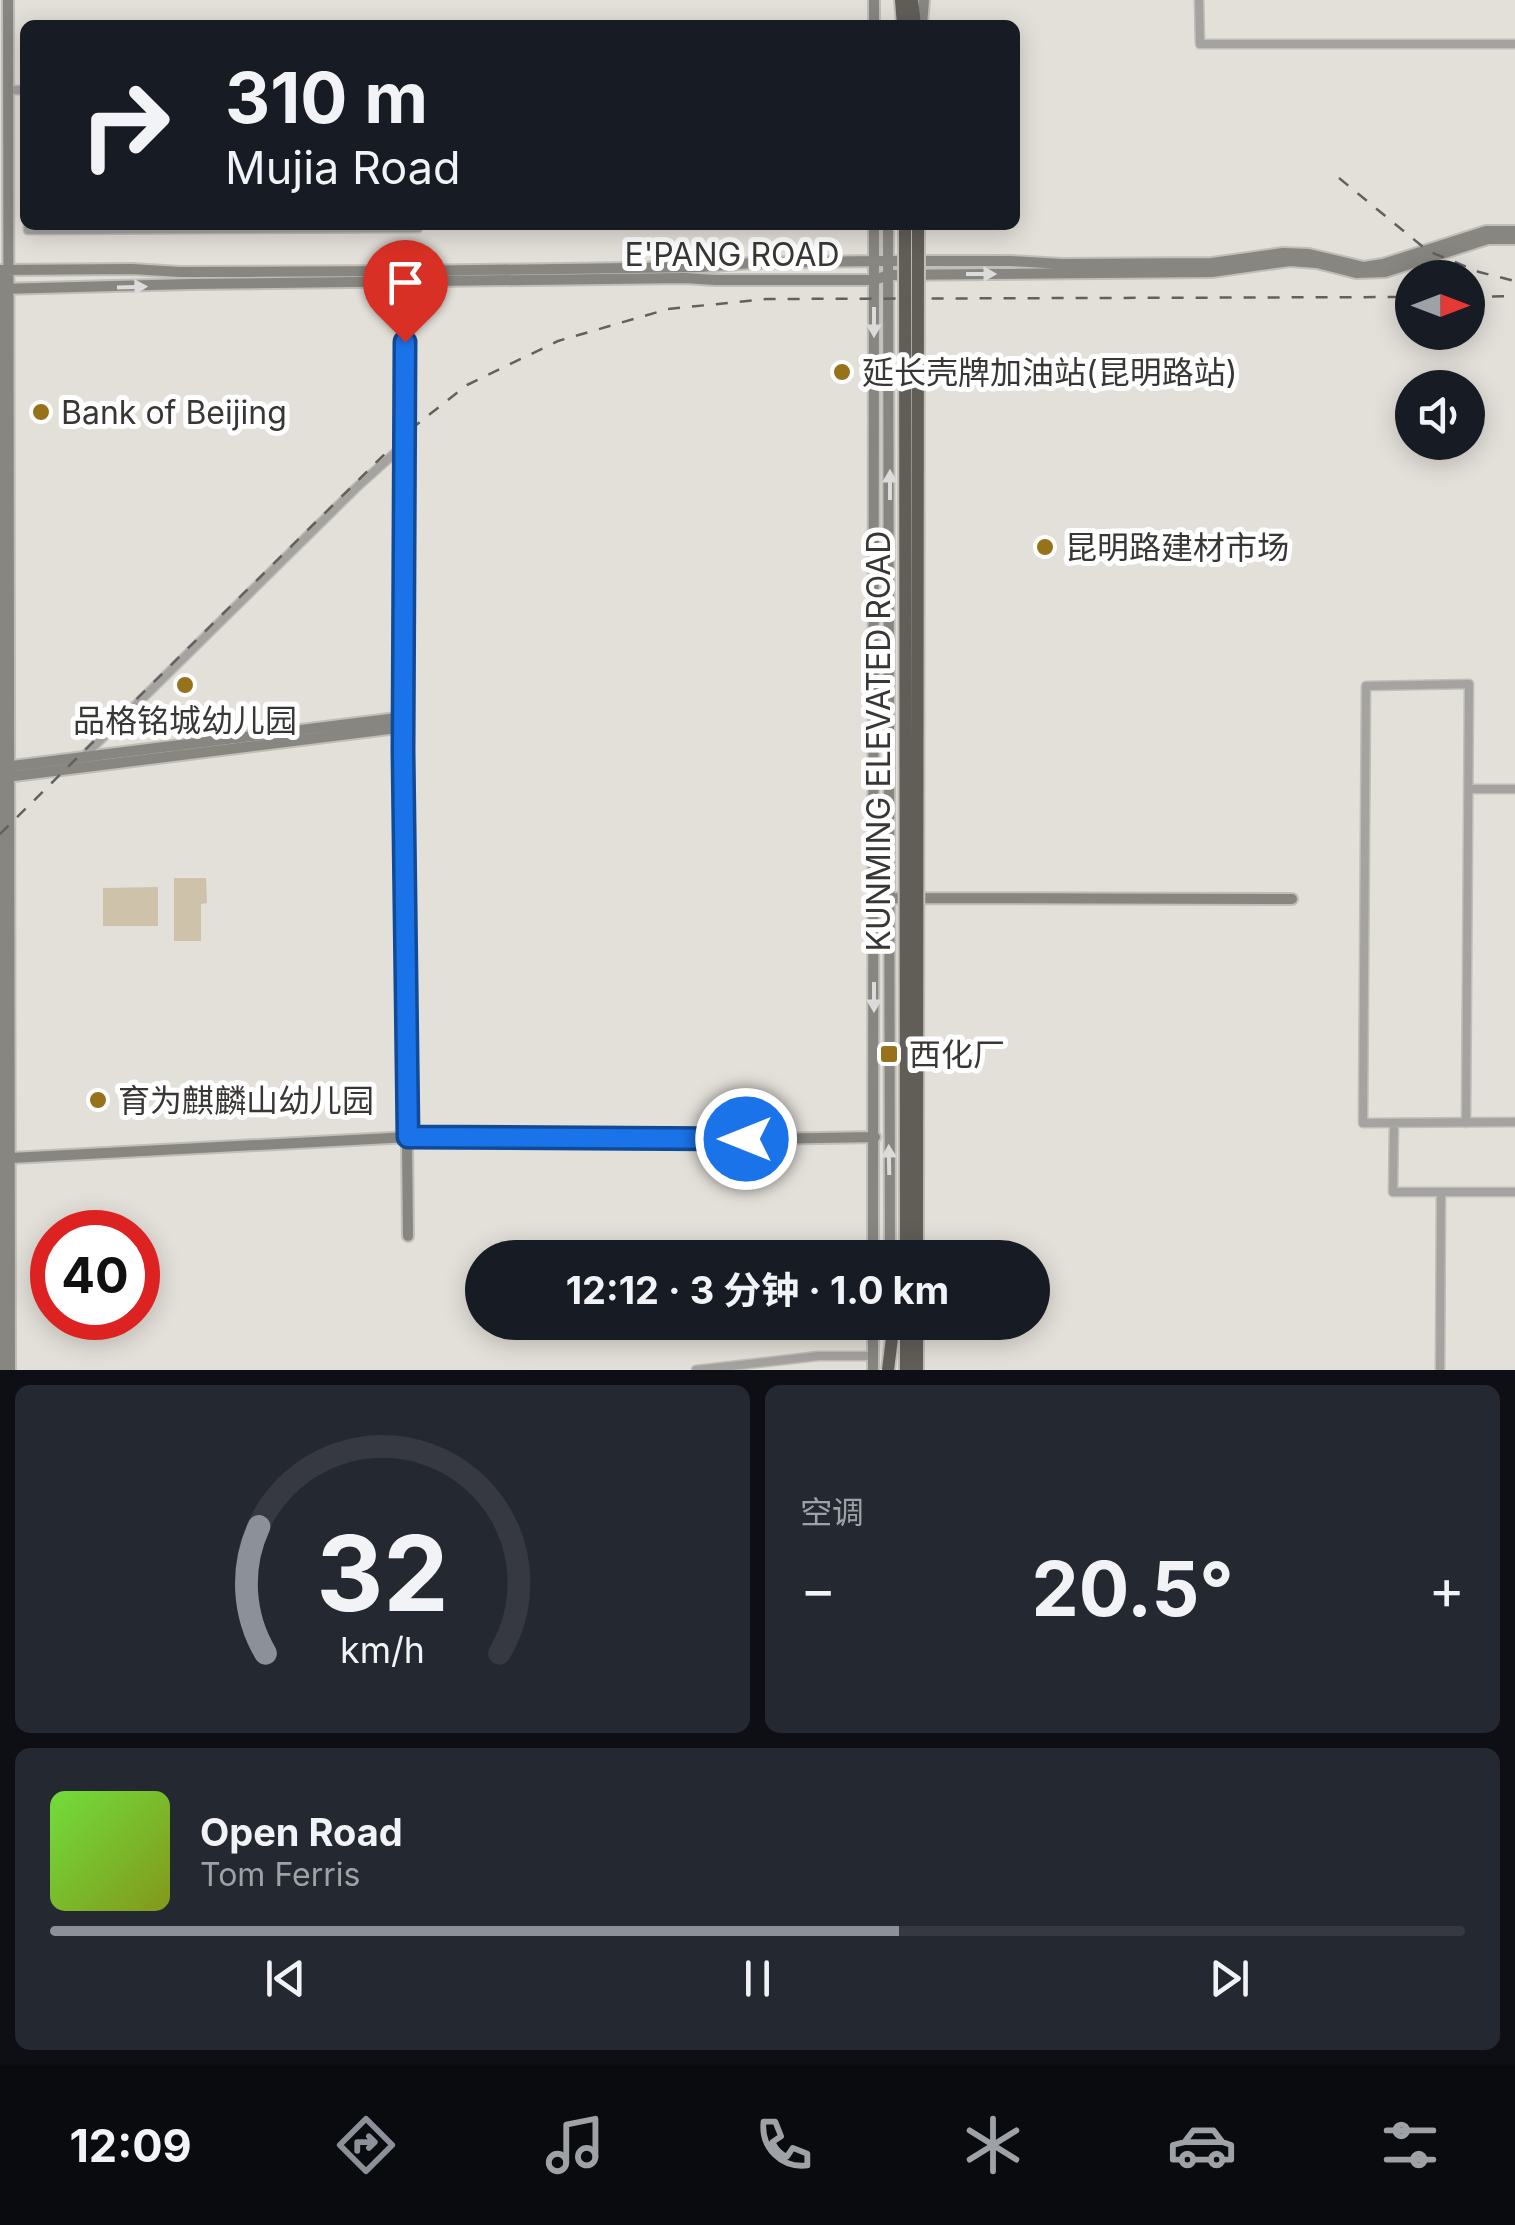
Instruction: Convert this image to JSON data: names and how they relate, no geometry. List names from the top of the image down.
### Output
{
  "streets": {
    "highway": ["KUNMING ELEVATED ROAD"],
    "main road": ["E'PANG ROAD"]
  },
  "places": {
    "other": [
      "延长壳牌加油站(昆明路站)",
      "Bank of Beijing",
      "昆明路建材市场",
      "品格铭城幼儿园",
      "育为麒麟山幼儿园"
    ],
    "transit": ["西化厂"]
  },
  "north": "right",
  "page": {
    "turn": ["310 m", "Mujia Road"],
    "limit": "40",
    "trip": "12:12 · 3 分钟 · 1.0 km",
    "tile": "空调",
    "heat": ["−", "20.5°", "+"],
    "song": ["Open Road", "Tom Ferris"],
    "tabs": "12:09",
    "gauge": ["32", "km/h"]
  }
}
